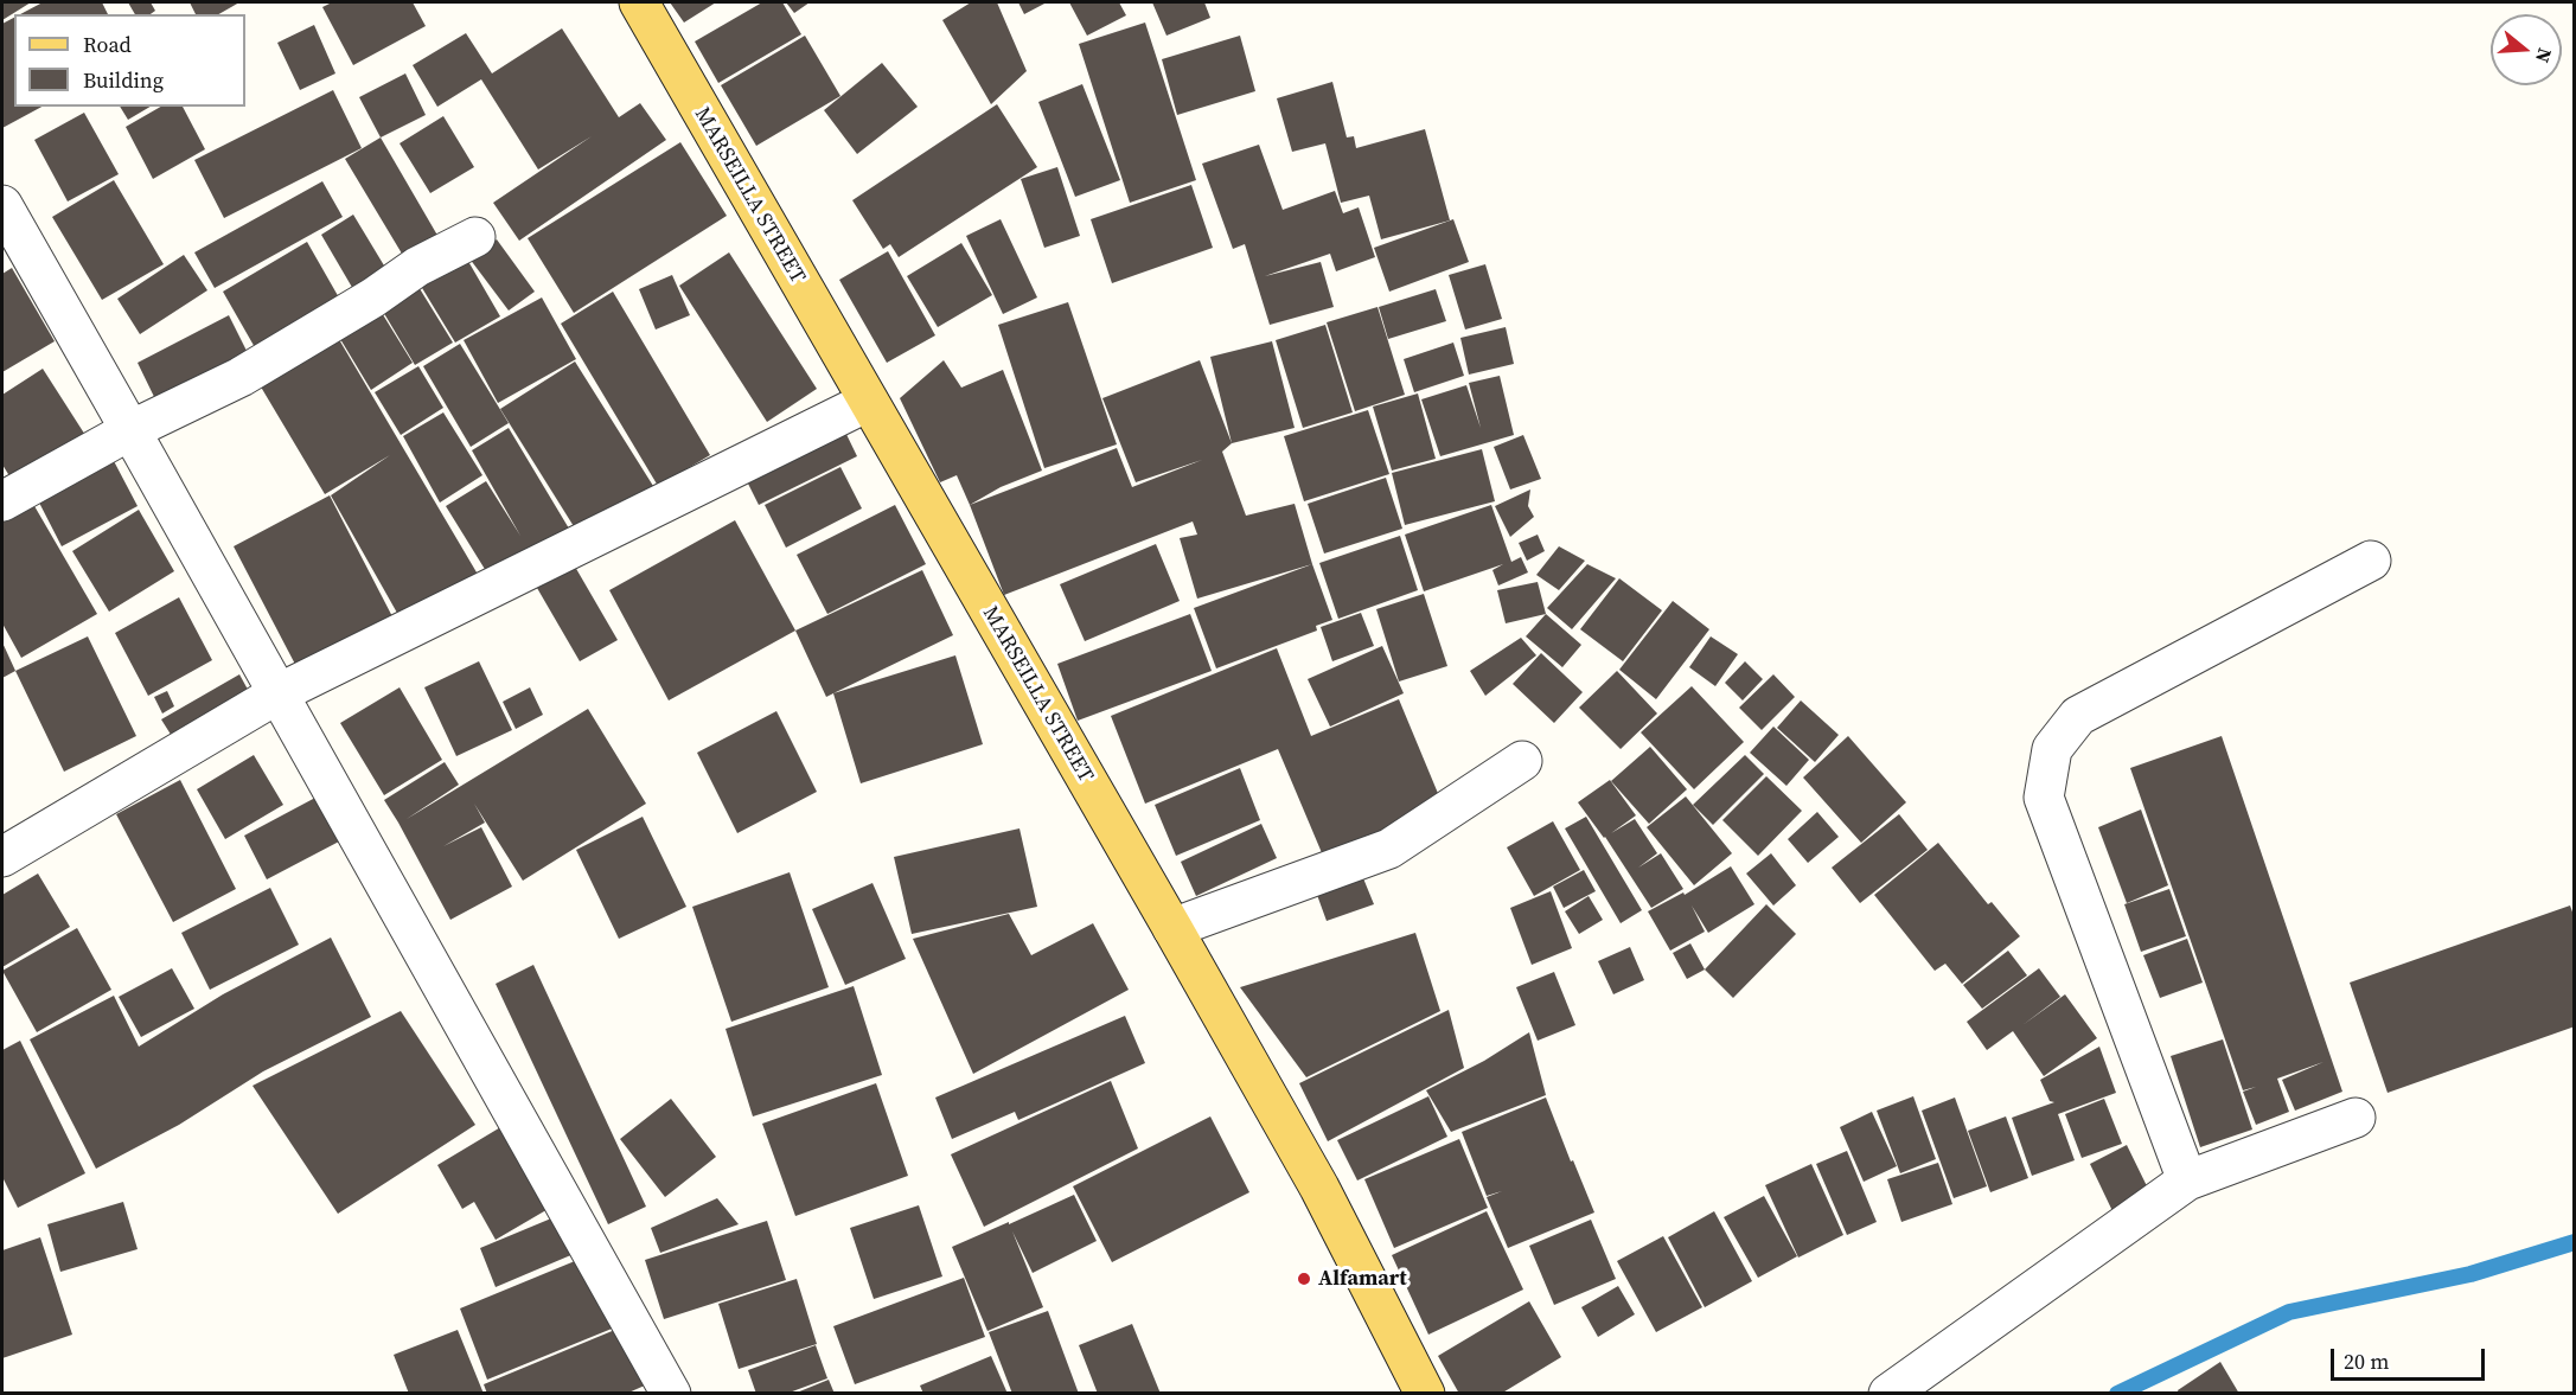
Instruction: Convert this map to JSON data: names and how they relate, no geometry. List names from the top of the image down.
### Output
{
  "streets": {
    "main road": ["MARSEILLA STREET"]
  },
  "places": ["Alfamart"],
  "legend": ["Road", "Building"],
  "scale_bar": "20 m",
  "north": "right"
}
